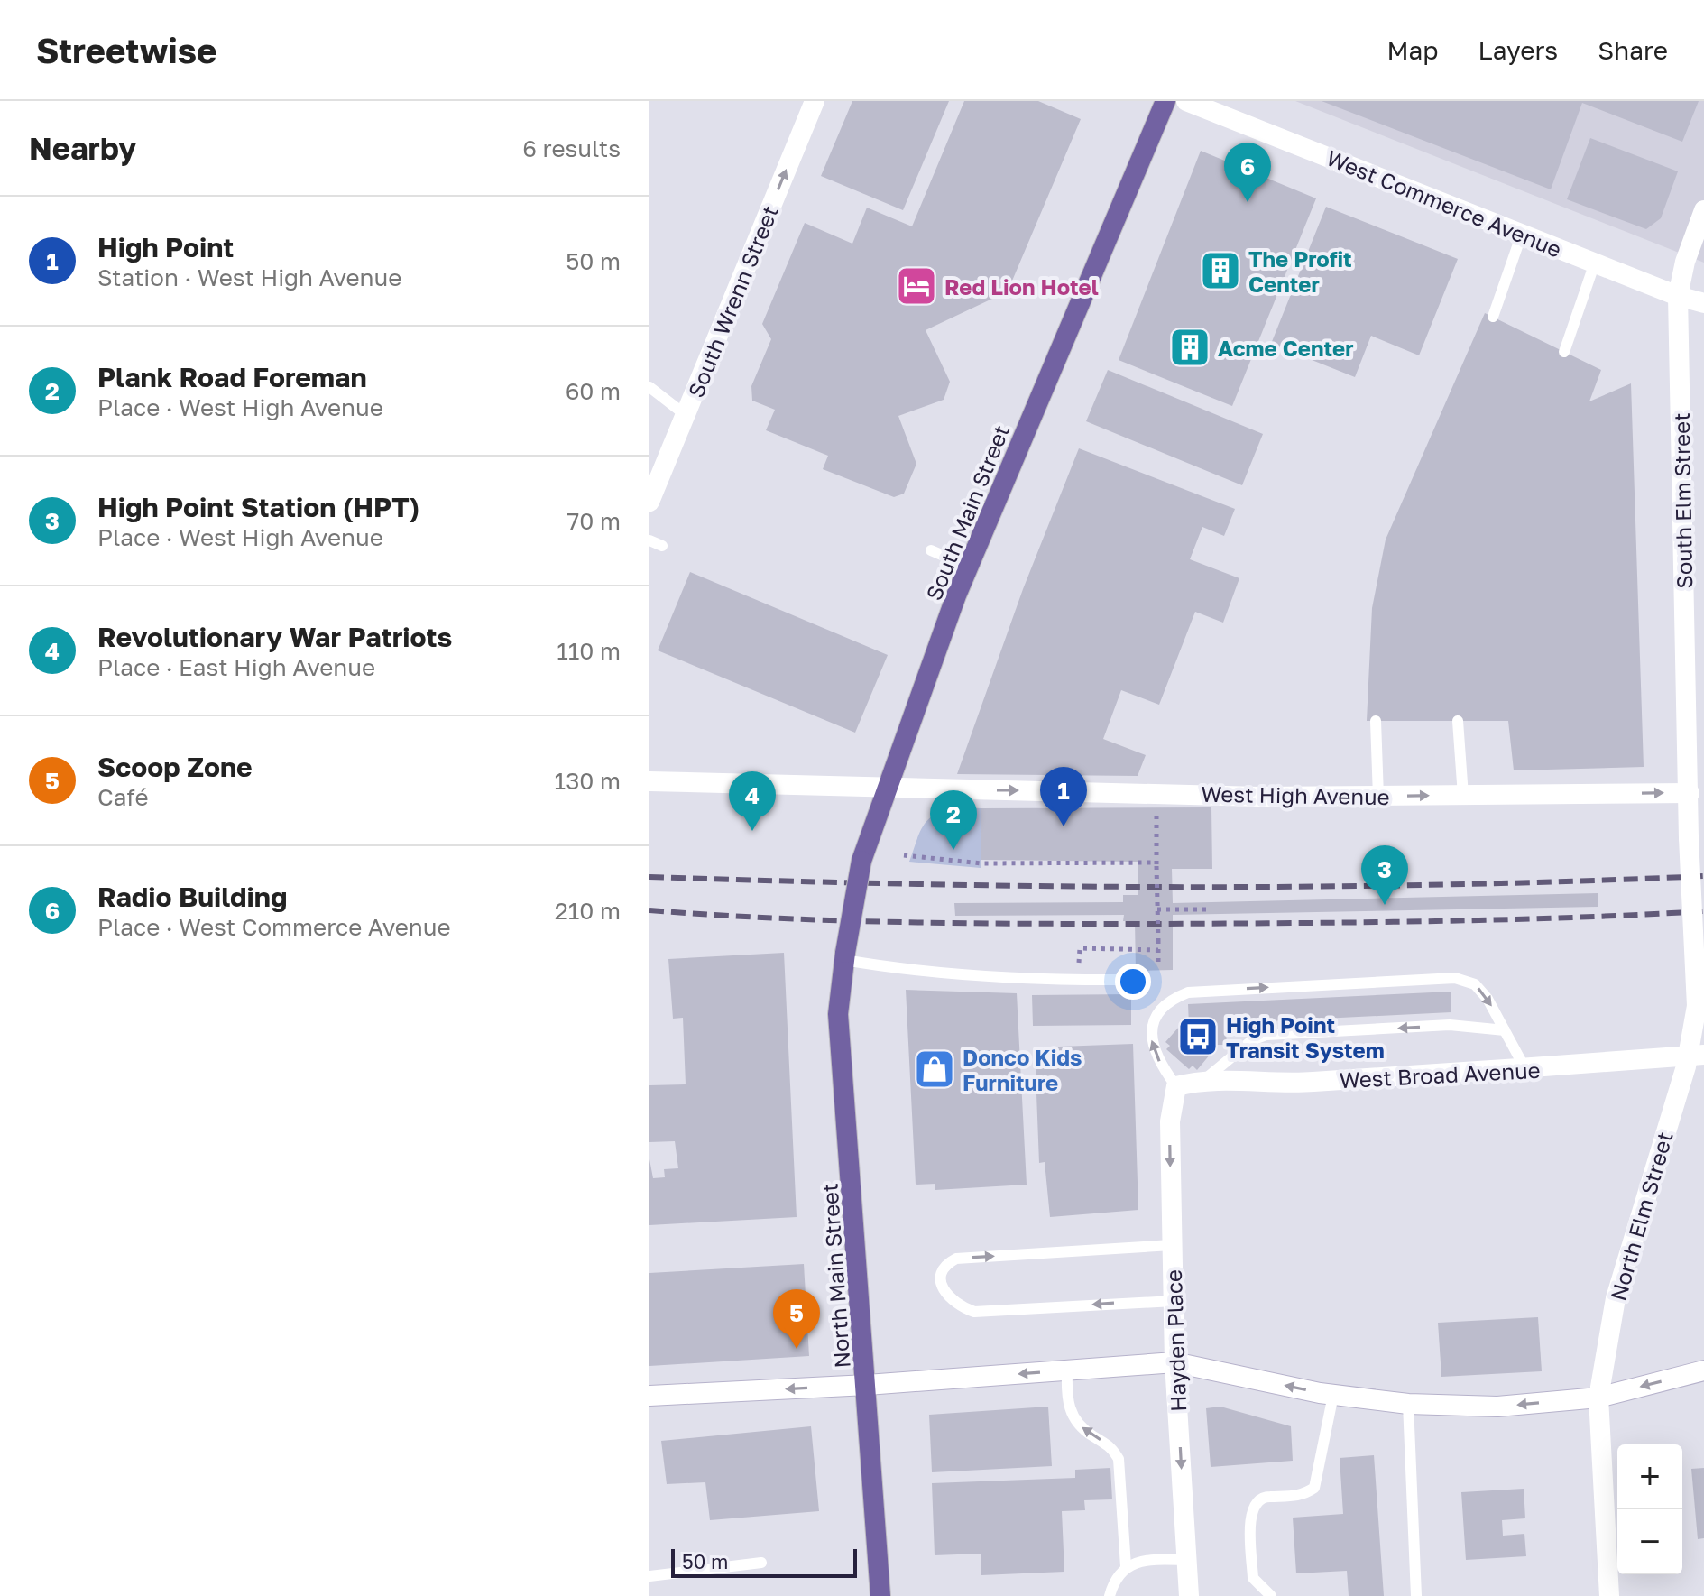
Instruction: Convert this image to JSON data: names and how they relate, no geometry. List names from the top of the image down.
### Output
{
  "streets": {
    "main road": ["South Main Street", "North Main Street"],
    "street": [
      "West Commerce Avenue",
      "South Wrenn Street",
      "South Elm Street",
      "West High Avenue",
      "West Broad Avenue",
      "North Elm Street",
      "Hayden Place"
    ]
  },
  "crossings": [
    ["West Commerce Avenue", "South Elm Street"],
    ["South Elm Street", "West High Avenue"],
    ["South Elm Street", "North Elm Street"],
    ["South Main Street", "West High Avenue"],
    ["South Main Street", "North Main Street"],
    ["West Broad Avenue", "North Elm Street"],
    ["West Broad Avenue", "Hayden Place"]
  ],
  "one_way": ["South Wrenn Street", "West High Avenue", "Hayden Place"],
  "places": {
    "building": ["The Profit Center", "Acme Center"],
    "hotel": ["Red Lion Hotel"],
    "bus stop": ["High Point Transit System"],
    "shop": ["Donco Kids Furniture"]
  },
  "scale_bar": "50 m",
  "page": {
    "header": "Streetwise",
    "nav": ["Map", "Layers", "Share"],
    "heading": ["Nearby", "6 results"],
    "pins": [
      "6",
      "1",
      "4",
      "2",
      "3",
      "5"
    ],
    "list": [
      {
        "mark": "1",
        "name": "High Point",
        "note": "Station · West High Avenue",
        "value": "50 m"
      },
      {
        "mark": "2",
        "name": "Plank Road Foreman",
        "note": "Place · West High Avenue",
        "value": "60 m"
      },
      {
        "mark": "3",
        "name": "High Point Station (HPT)",
        "note": "Place · West High Avenue",
        "value": "70 m"
      },
      {
        "mark": "4",
        "name": "Revolutionary War Patriots",
        "note": "Place · East High Avenue",
        "value": "110 m"
      },
      {
        "mark": "5",
        "name": "Scoop Zone",
        "note": "Café",
        "value": "130 m"
      },
      {
        "mark": "6",
        "name": "Radio Building",
        "note": "Place · West Commerce Avenue",
        "value": "210 m"
      }
    ],
    "map_buttons": ["+", "−"],
    "scale": "50 m"
  }
}
